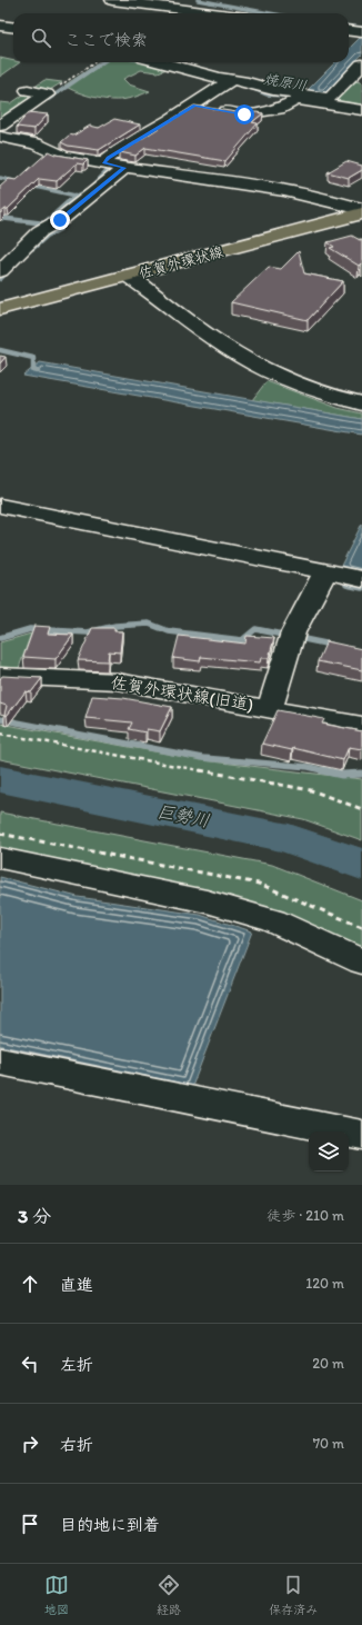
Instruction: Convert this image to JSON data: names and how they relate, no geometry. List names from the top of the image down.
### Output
{
  "streets": {
    "main road": ["佐賀外環状線"],
    "street": ["佐賀外環状線(旧道)"]
  },
  "water": ["焼原川", "巨勢川"],
  "page": {
    "search": "ここで検索",
    "heading": ["3 分", "徒歩 · 210 m"],
    "list": [
      ["直進", "120 m"],
      ["左折", "20 m"],
      ["右折", "70 m"],
      "目的地に到着"
    ],
    "nav": ["地図", "経路", "保存済み"]
  }
}
